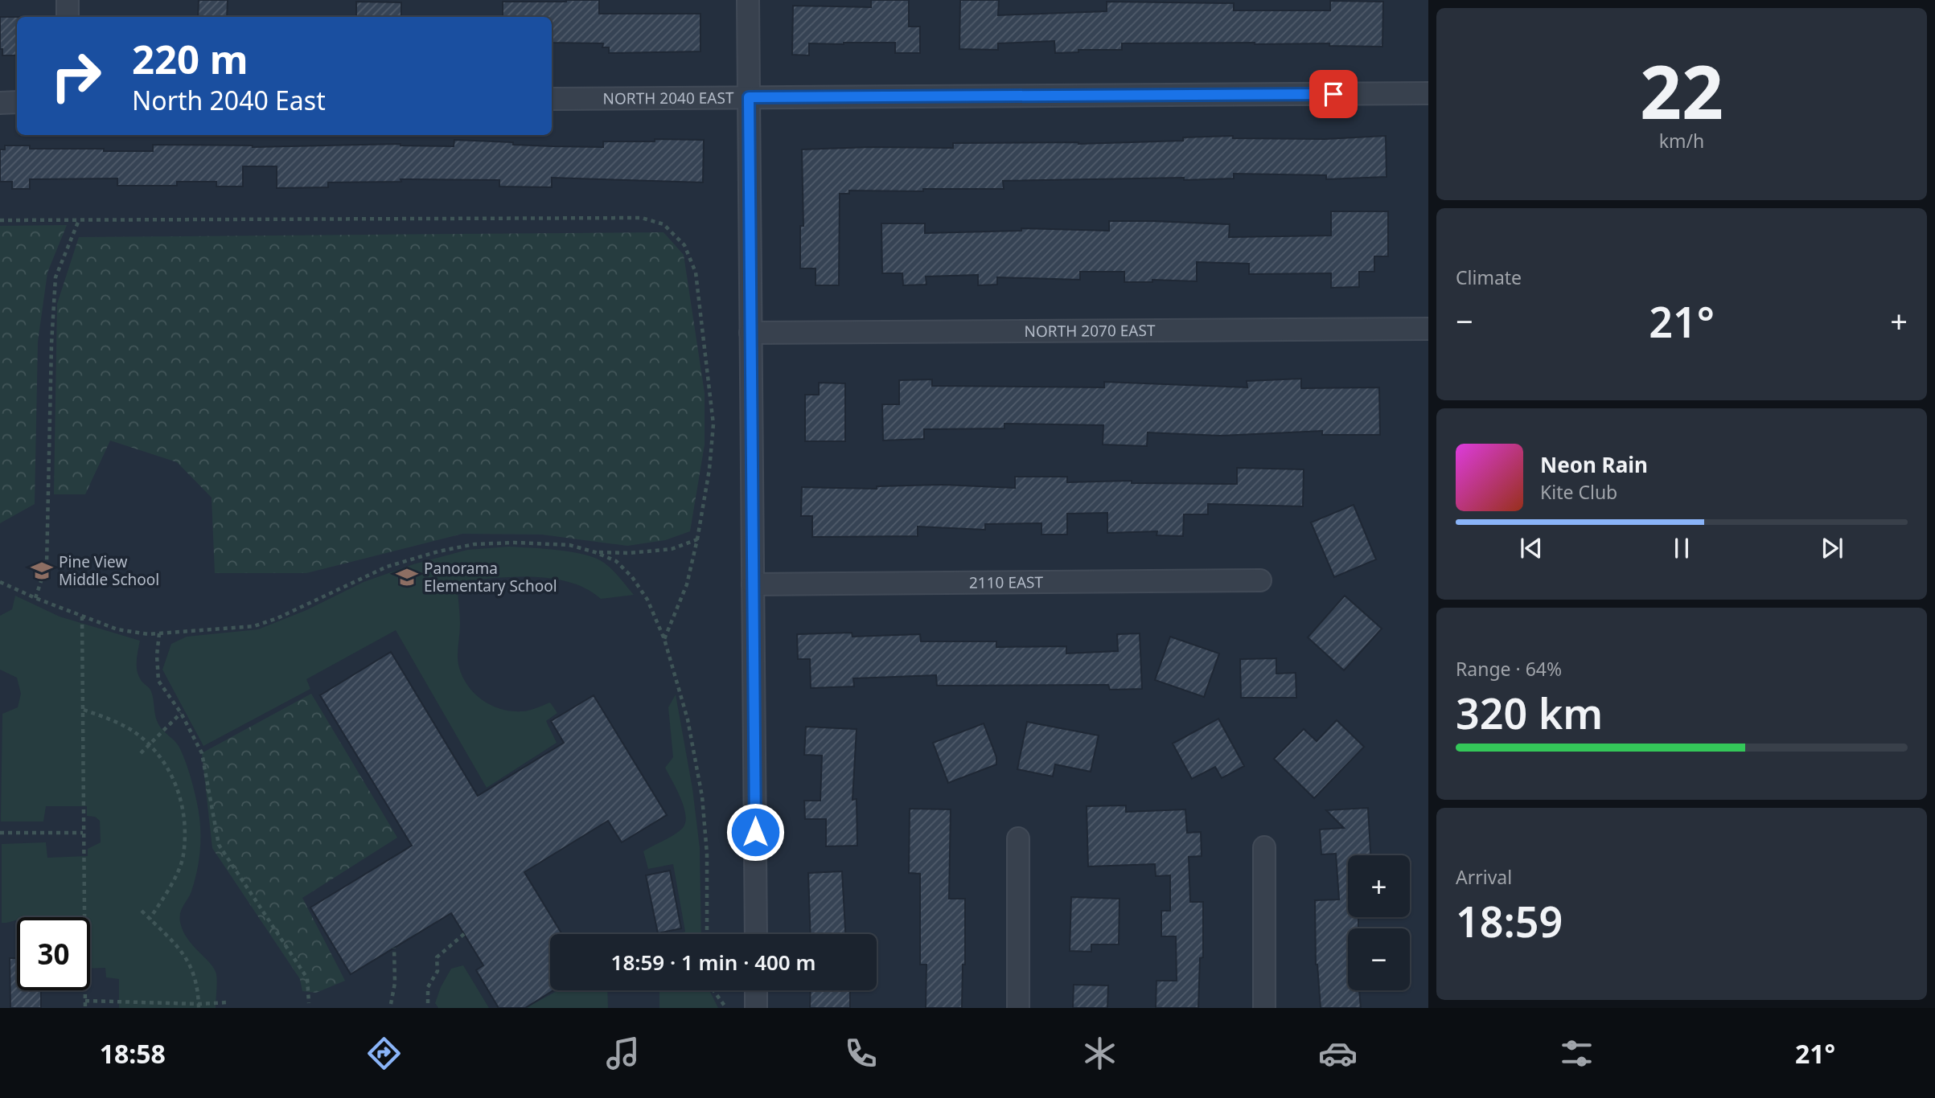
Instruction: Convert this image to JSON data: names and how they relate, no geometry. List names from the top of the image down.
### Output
{
  "streets": {
    "street": ["NORTH 2040 EAST", "NORTH 2070 EAST", "2110 EAST"]
  },
  "places": {
    "school or university": ["Pine View Middle School", "Panorama Elementary School"]
  },
  "page": {
    "tile": [
      ["22", "km/h"],
      "Climate",
      ["Range · 64%", "320 km"],
      ["Arrival", "18:59"]
    ],
    "turn": ["220 m", "North 2040 East"],
    "heat": ["−", "21°", "+"],
    "song": ["Neon Rain", "Kite Club"],
    "map_buttons": ["+", "−"],
    "limit": "30",
    "trip": "18:59 · 1 min · 400 m",
    "tabs": ["18:58", "21°"]
  }
}
